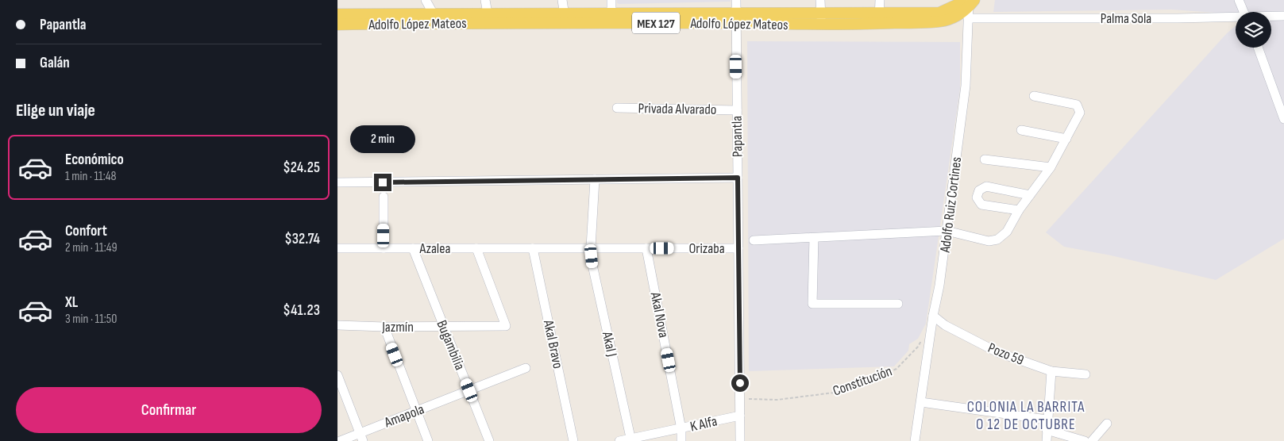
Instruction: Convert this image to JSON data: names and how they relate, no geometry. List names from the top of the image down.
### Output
{
  "streets": {
    "main road": ["MEX 127", "Adolfo López Mateos"],
    "street": [
      "Palma Sola",
      "Privada Alvarado",
      "Papantla",
      "Adolfo Ruiz Cortines",
      "Azalea",
      "Orizaba",
      "Akal Nova",
      "Jazmín",
      "Akal Bravo",
      "Akal J",
      "Bugambilia",
      "Pozo 59",
      "Amapola",
      "K Alfa"
    ],
    "path": ["Constitución"]
  },
  "crossings": [
    ["Palma Sola", "Adolfo Ruiz Cortines"],
    ["Adolfo López Mateos", "Papantla"],
    ["Adolfo López Mateos", "Adolfo Ruiz Cortines"],
    ["Privada Alvarado", "Papantla"],
    ["Papantla", "Orizaba"],
    ["Papantla", "Constitución"],
    ["Papantla", "K Alfa"],
    ["Adolfo Ruiz Cortines", "Pozo 59"],
    ["Azalea", "Orizaba"],
    ["Azalea", "Jazmín"],
    ["Azalea", "Akal Bravo"],
    ["Azalea", "Bugambilia"],
    ["Orizaba", "Akal Nova"],
    ["Orizaba", "Akal Bravo"],
    ["Orizaba", "Akal J"],
    ["Akal Nova", "K Alfa"],
    ["Jazmín", "Bugambilia"],
    ["Akal J", "K Alfa"],
    ["Bugambilia", "Amapola"]
  ],
  "districts": ["COLONIA LA BARRITA O 12 DE OCTUBRE"],
  "page": {
    "banner": ["Papantla", "Galán"],
    "heading": "Elige un viaje",
    "bubble": "2 min",
    "list": [
      {
        "name": "Económico",
        "note": "1 min · 11:48",
        "value": "$24.25"
      },
      {
        "name": "Confort",
        "note": "2 min · 11:49",
        "value": "$32.74"
      },
      {
        "name": "XL",
        "note": "3 min · 11:50",
        "value": "$41.23"
      }
    ],
    "buttons": "Confirmar"
  }
}
